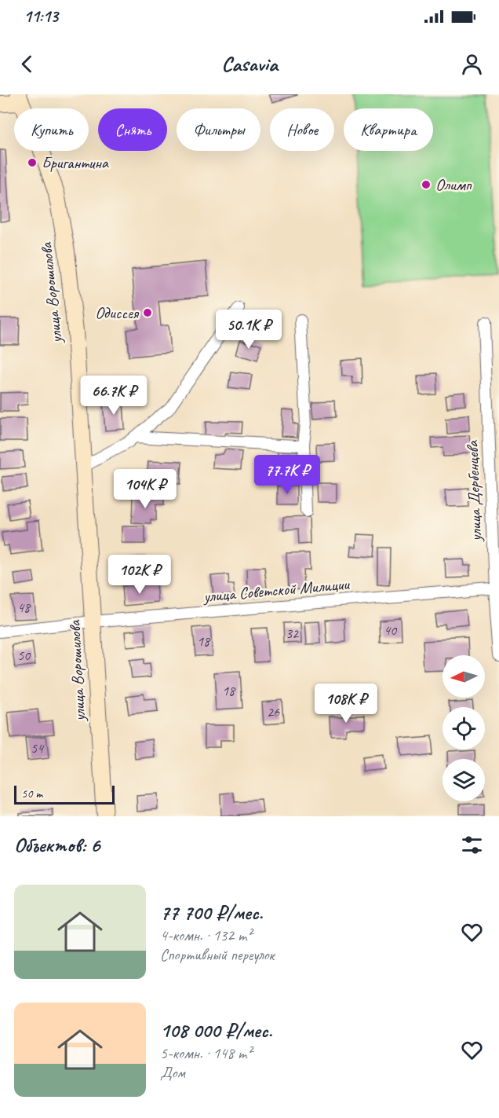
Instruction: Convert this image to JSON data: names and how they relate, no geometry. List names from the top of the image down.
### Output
{
  "streets": {
    "street": ["улица Ворошилова", "улица Дербенцева", "улица Советской Милиции"]
  },
  "crossings": [
    ["улица Ворошилова", "улица Советской Милиции"],
    ["улица Дербенцева", "улица Советской Милиции"]
  ],
  "places": ["Бригантина", "Олимп", "Одиссея"],
  "house_numbers": [
    "48",
    "40",
    "32",
    "18",
    "50",
    "18",
    "26",
    "54"
  ],
  "scale_bar": "50 m",
  "north": "left",
  "page": {
    "status": "11:13",
    "header": "Casavia",
    "chip": [
      "Купить",
      "Снять",
      "Фильтры",
      "Новое",
      "Квартира"
    ],
    "price": [
      "50.1K ₽",
      "66.7K ₽",
      "77.7K ₽",
      "104K ₽",
      "102K ₽",
      "108K ₽"
    ],
    "scale": "50 m",
    "heading": "Объектов: 6",
    "list": [
      {
        "name": "77 700 ₽/мес.",
        "note": "4-комн. · 132 m² · Спортивный переулок"
      },
      {
        "name": "108 000 ₽/мес.",
        "note": "5-комн. · 148 m² · Дом"
      }
    ]
  }
}
